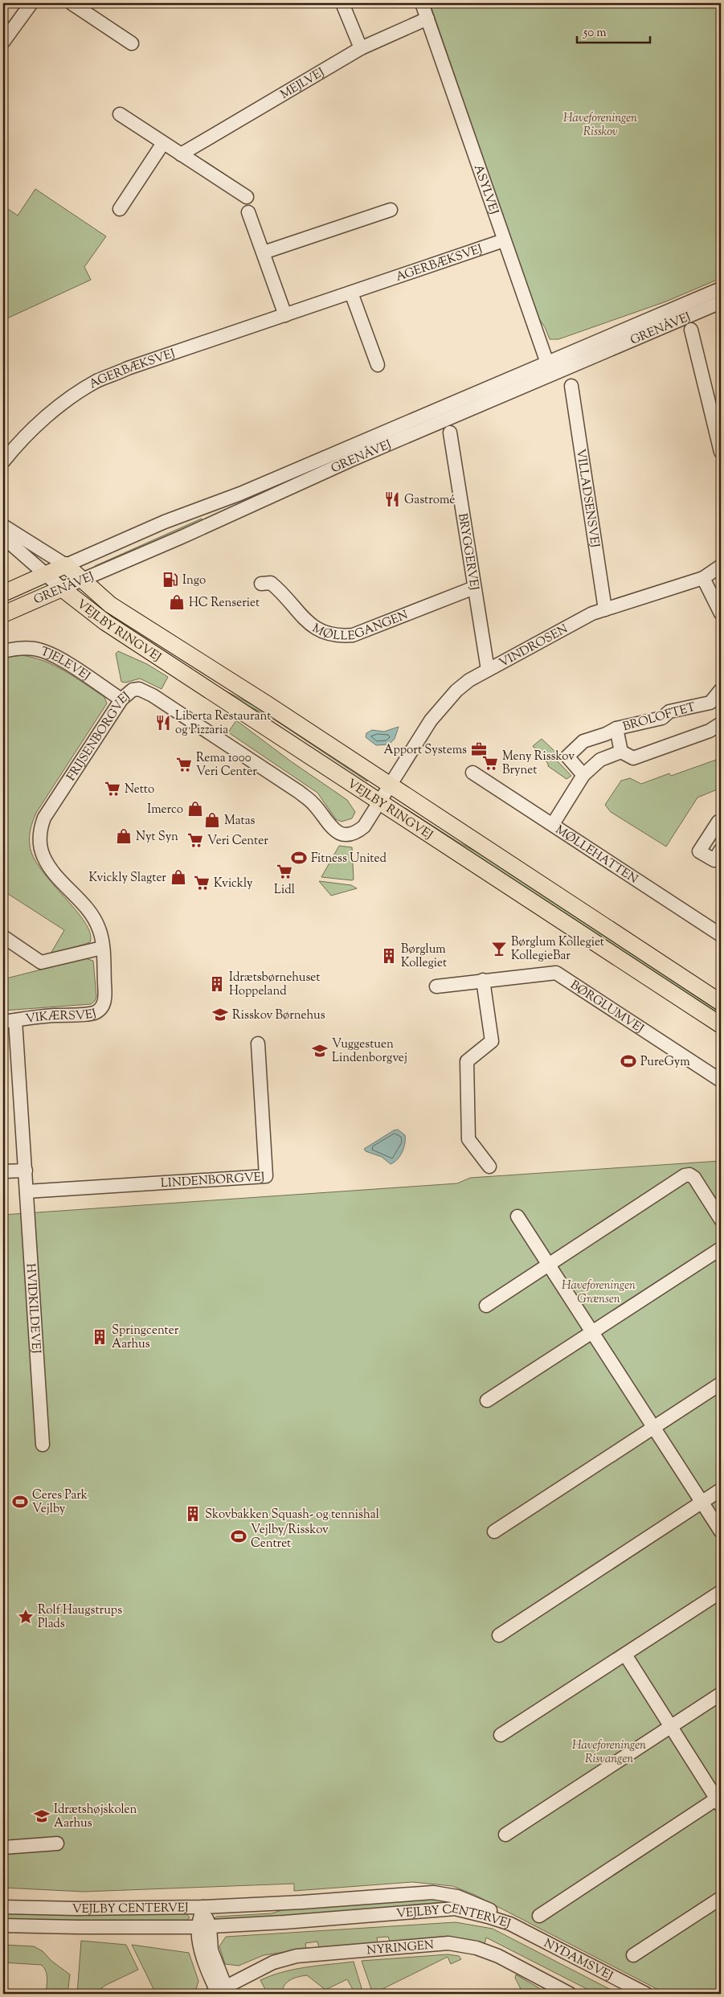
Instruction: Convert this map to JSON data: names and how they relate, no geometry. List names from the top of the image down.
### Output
{
  "streets": {
    "main road": ["GRENÅVEJ", "VEJLBY RINGVEJ"],
    "street": [
      "MEJLVEJ",
      "ASYLVEJ",
      "AGERBÆKSVEJ",
      "VILLADSENSVEJ",
      "BRYGGERVEJ",
      "MØLLEGANGEN",
      "VINDROSEN",
      "TJELEVEJ",
      "BROLOFTET",
      "FRIJSENBORGVEJ",
      "MØLLEHATTEN",
      "BØRGLUMVEJ",
      "VIKÆRSVEJ",
      "LINDENBORGVEJ",
      "HVIDKILDEVEJ",
      "VEJLBY CENTERVEJ",
      "NYRINGEN",
      "NYDAMSVEJ"
    ]
  },
  "crossings": [
    ["MEJLVEJ", "ASYLVEJ"],
    ["ASYLVEJ", "AGERBÆKSVEJ"],
    ["ASYLVEJ", "GRENÅVEJ"],
    ["GRENÅVEJ", "VEJLBY RINGVEJ"],
    ["VILLADSENSVEJ", "VINDROSEN"],
    ["BRYGGERVEJ", "MØLLEGANGEN"],
    ["BRYGGERVEJ", "VINDROSEN"],
    ["VEJLBY RINGVEJ", "VINDROSEN"],
    ["VEJLBY RINGVEJ", "FRIJSENBORGVEJ"],
    ["VINDROSEN", "FRIJSENBORGVEJ"],
    ["TJELEVEJ", "FRIJSENBORGVEJ"],
    ["FRIJSENBORGVEJ", "VIKÆRSVEJ"],
    ["VIKÆRSVEJ", "HVIDKILDEVEJ"],
    ["LINDENBORGVEJ", "HVIDKILDEVEJ"],
    ["VEJLBY CENTERVEJ", "NYRINGEN"],
    ["VEJLBY CENTERVEJ", "NYDAMSVEJ"]
  ],
  "parks": ["Haveforeningen Risskov", "Haveforeningen Grænsen", "Haveforeningen Risvangen"],
  "places": {
    "restaurant": ["Gastromé", "Liberta Restaurant og Pizzaria"],
    "fuel station": ["Ingo"],
    "shop": [
      "HC Renseriet",
      "Imerco",
      "Matas",
      "Nyt Syn",
      "Kvickly Slagter"
    ],
    "office": ["Apport Systems"],
    "supermarket": [
      "Meny Risskov Brynet",
      "Rema 1000 Veri Center",
      "Netto",
      "Veri Center",
      "Lidl",
      "Kvickly"
    ],
    "sports": [
      "Fitness United",
      "PureGym",
      "Ceres Park Vejlby",
      "Vejlby/Risskov Centret"
    ],
    "bar": ["Børglum Kollegiet KollegieBar"],
    "building": [
      "Børglum Kollegiet",
      "Idrætsbørnehuset Hoppeland",
      "Springcenter Aarhus",
      "Skovbakken Squash- og tennishal"
    ],
    "school or university": ["Risskov Børnehus", "Vuggestuen Lindenborgvej", "Idrætshøjskolen Aarhus"],
    "place": ["Rolf Haugstrups Plads"]
  },
  "scale_bar": "50 m"
}
